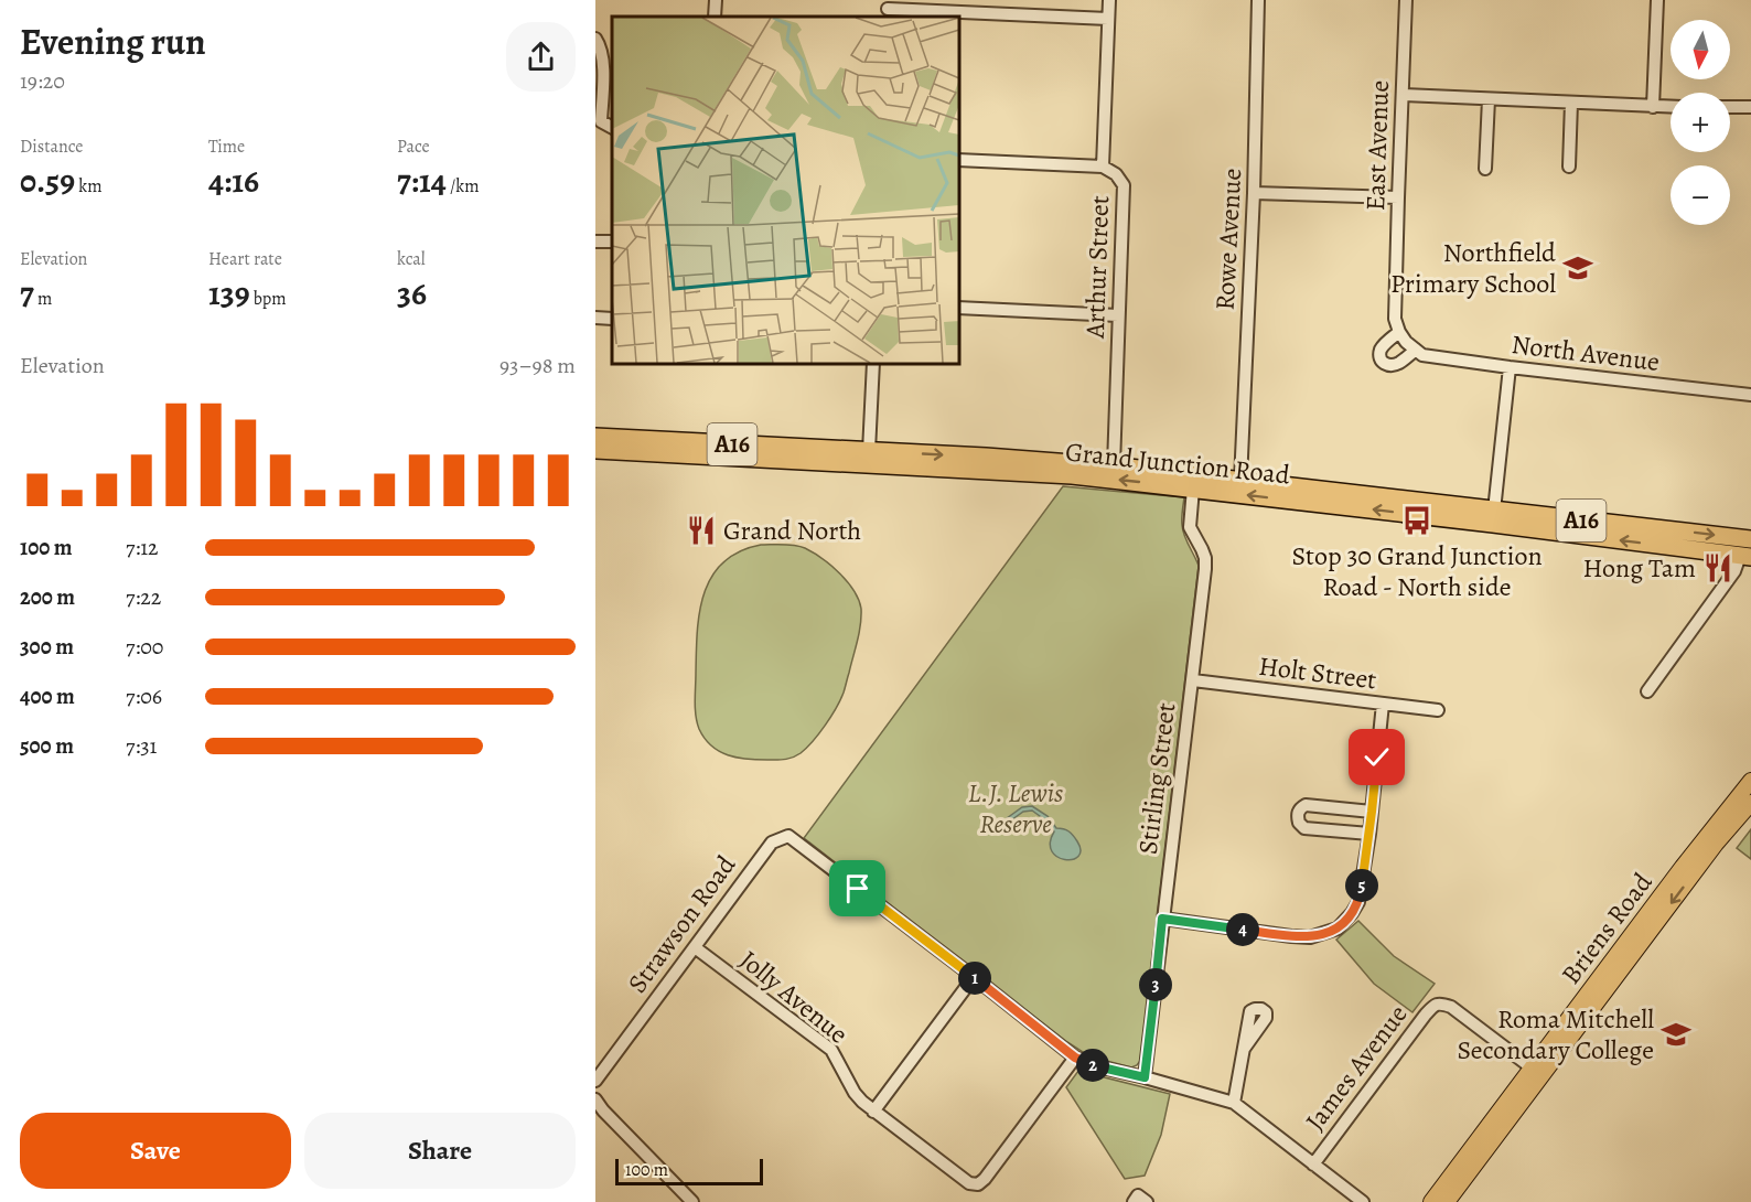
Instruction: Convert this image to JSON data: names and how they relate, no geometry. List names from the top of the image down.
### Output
{
  "streets": {
    "highway": ["A16", "Grand Junction Road"],
    "main road": ["Briens Road"],
    "street": [
      "East Avenue",
      "Rowe Avenue",
      "Arthur Street",
      "North Avenue",
      "Holt Street",
      "Stirling Street",
      "Strawson Road",
      "Jolly Avenue",
      "James Avenue"
    ]
  },
  "crossings": [
    ["East Avenue", "North Avenue"],
    ["Rowe Avenue", "Grand Junction Road"],
    ["Arthur Street", "Grand Junction Road"],
    ["Grand Junction Road", "Stirling Street"],
    ["Holt Street", "Stirling Street"],
    ["Strawson Road", "Jolly Avenue"],
    ["Briens Road", "James Avenue"]
  ],
  "parks": ["L.J. Lewis Reserve"],
  "places": {
    "school or university": ["Northfield Primary School", "Roma Mitchell Secondary College"],
    "bus stop": ["Stop 30 Grand Junction Road - North side"],
    "restaurant": ["Grand North", "Hong Tam"]
  },
  "scale_bar": "100 m",
  "north": "bottom",
  "page": {
    "heading": ["Evening run", "19:20"],
    "map_buttons": ["+", "−"],
    "stats": [
      ["Distance", "0.59 km"],
      ["Time", "4:16"],
      ["Pace", "7:14 /km"],
      ["Elevation", "7 m"],
      ["Heart rate", "139 bpm"],
      ["kcal", "36"]
    ],
    "chart": ["Elevation", "93–98 m"],
    "list": [
      {
        "name": "100 m",
        "note": "7:12"
      },
      {
        "name": "200 m",
        "note": "7:22"
      },
      {
        "name": "300 m",
        "note": "7:00"
      },
      {
        "name": "400 m",
        "note": "7:06"
      },
      {
        "name": "500 m",
        "note": "7:31"
      }
    ],
    "pins": [
      "5",
      "4",
      "1",
      "3",
      "2"
    ],
    "buttons": ["Save", "Share"],
    "scale": "100 m"
  }
}
